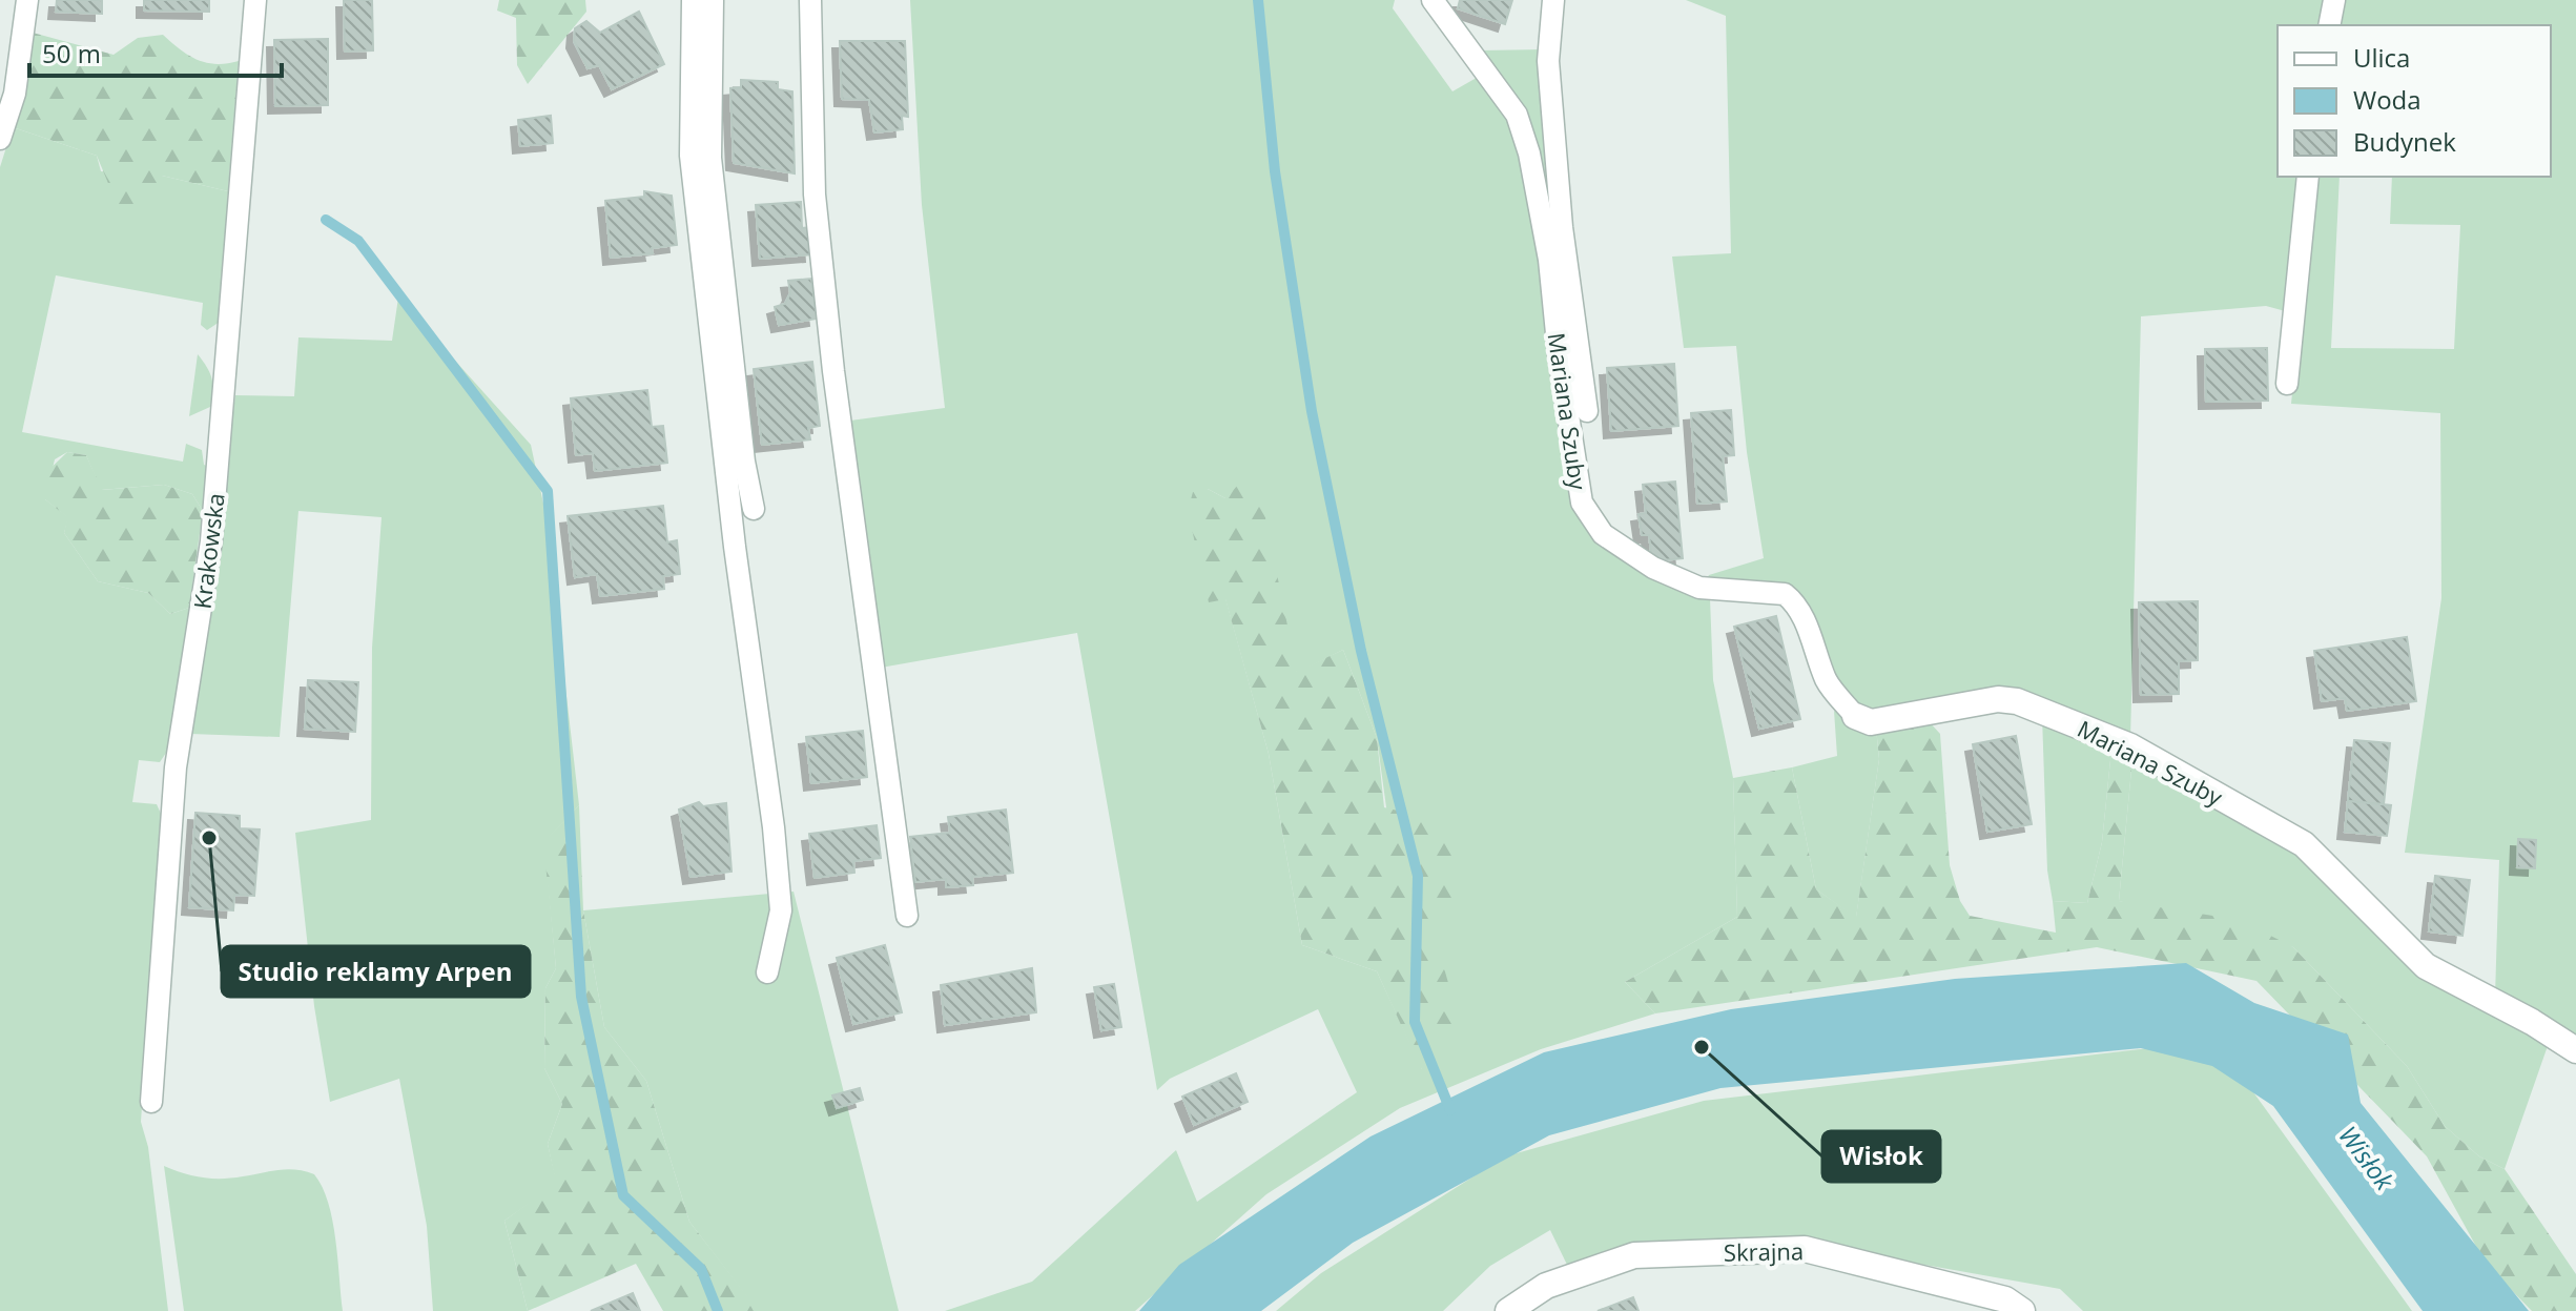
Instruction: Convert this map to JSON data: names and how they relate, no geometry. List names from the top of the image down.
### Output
{
  "streets": {
    "street": ["Mariana Szuby", "Skrajna"],
    "lane": ["Krakowska"]
  },
  "water": ["Wisłok"],
  "places": ["Studio reklamy Arpen", "Wisłok"],
  "legend": ["Ulica", "Woda", "Budynek"],
  "scale_bar": "50 m"
}
